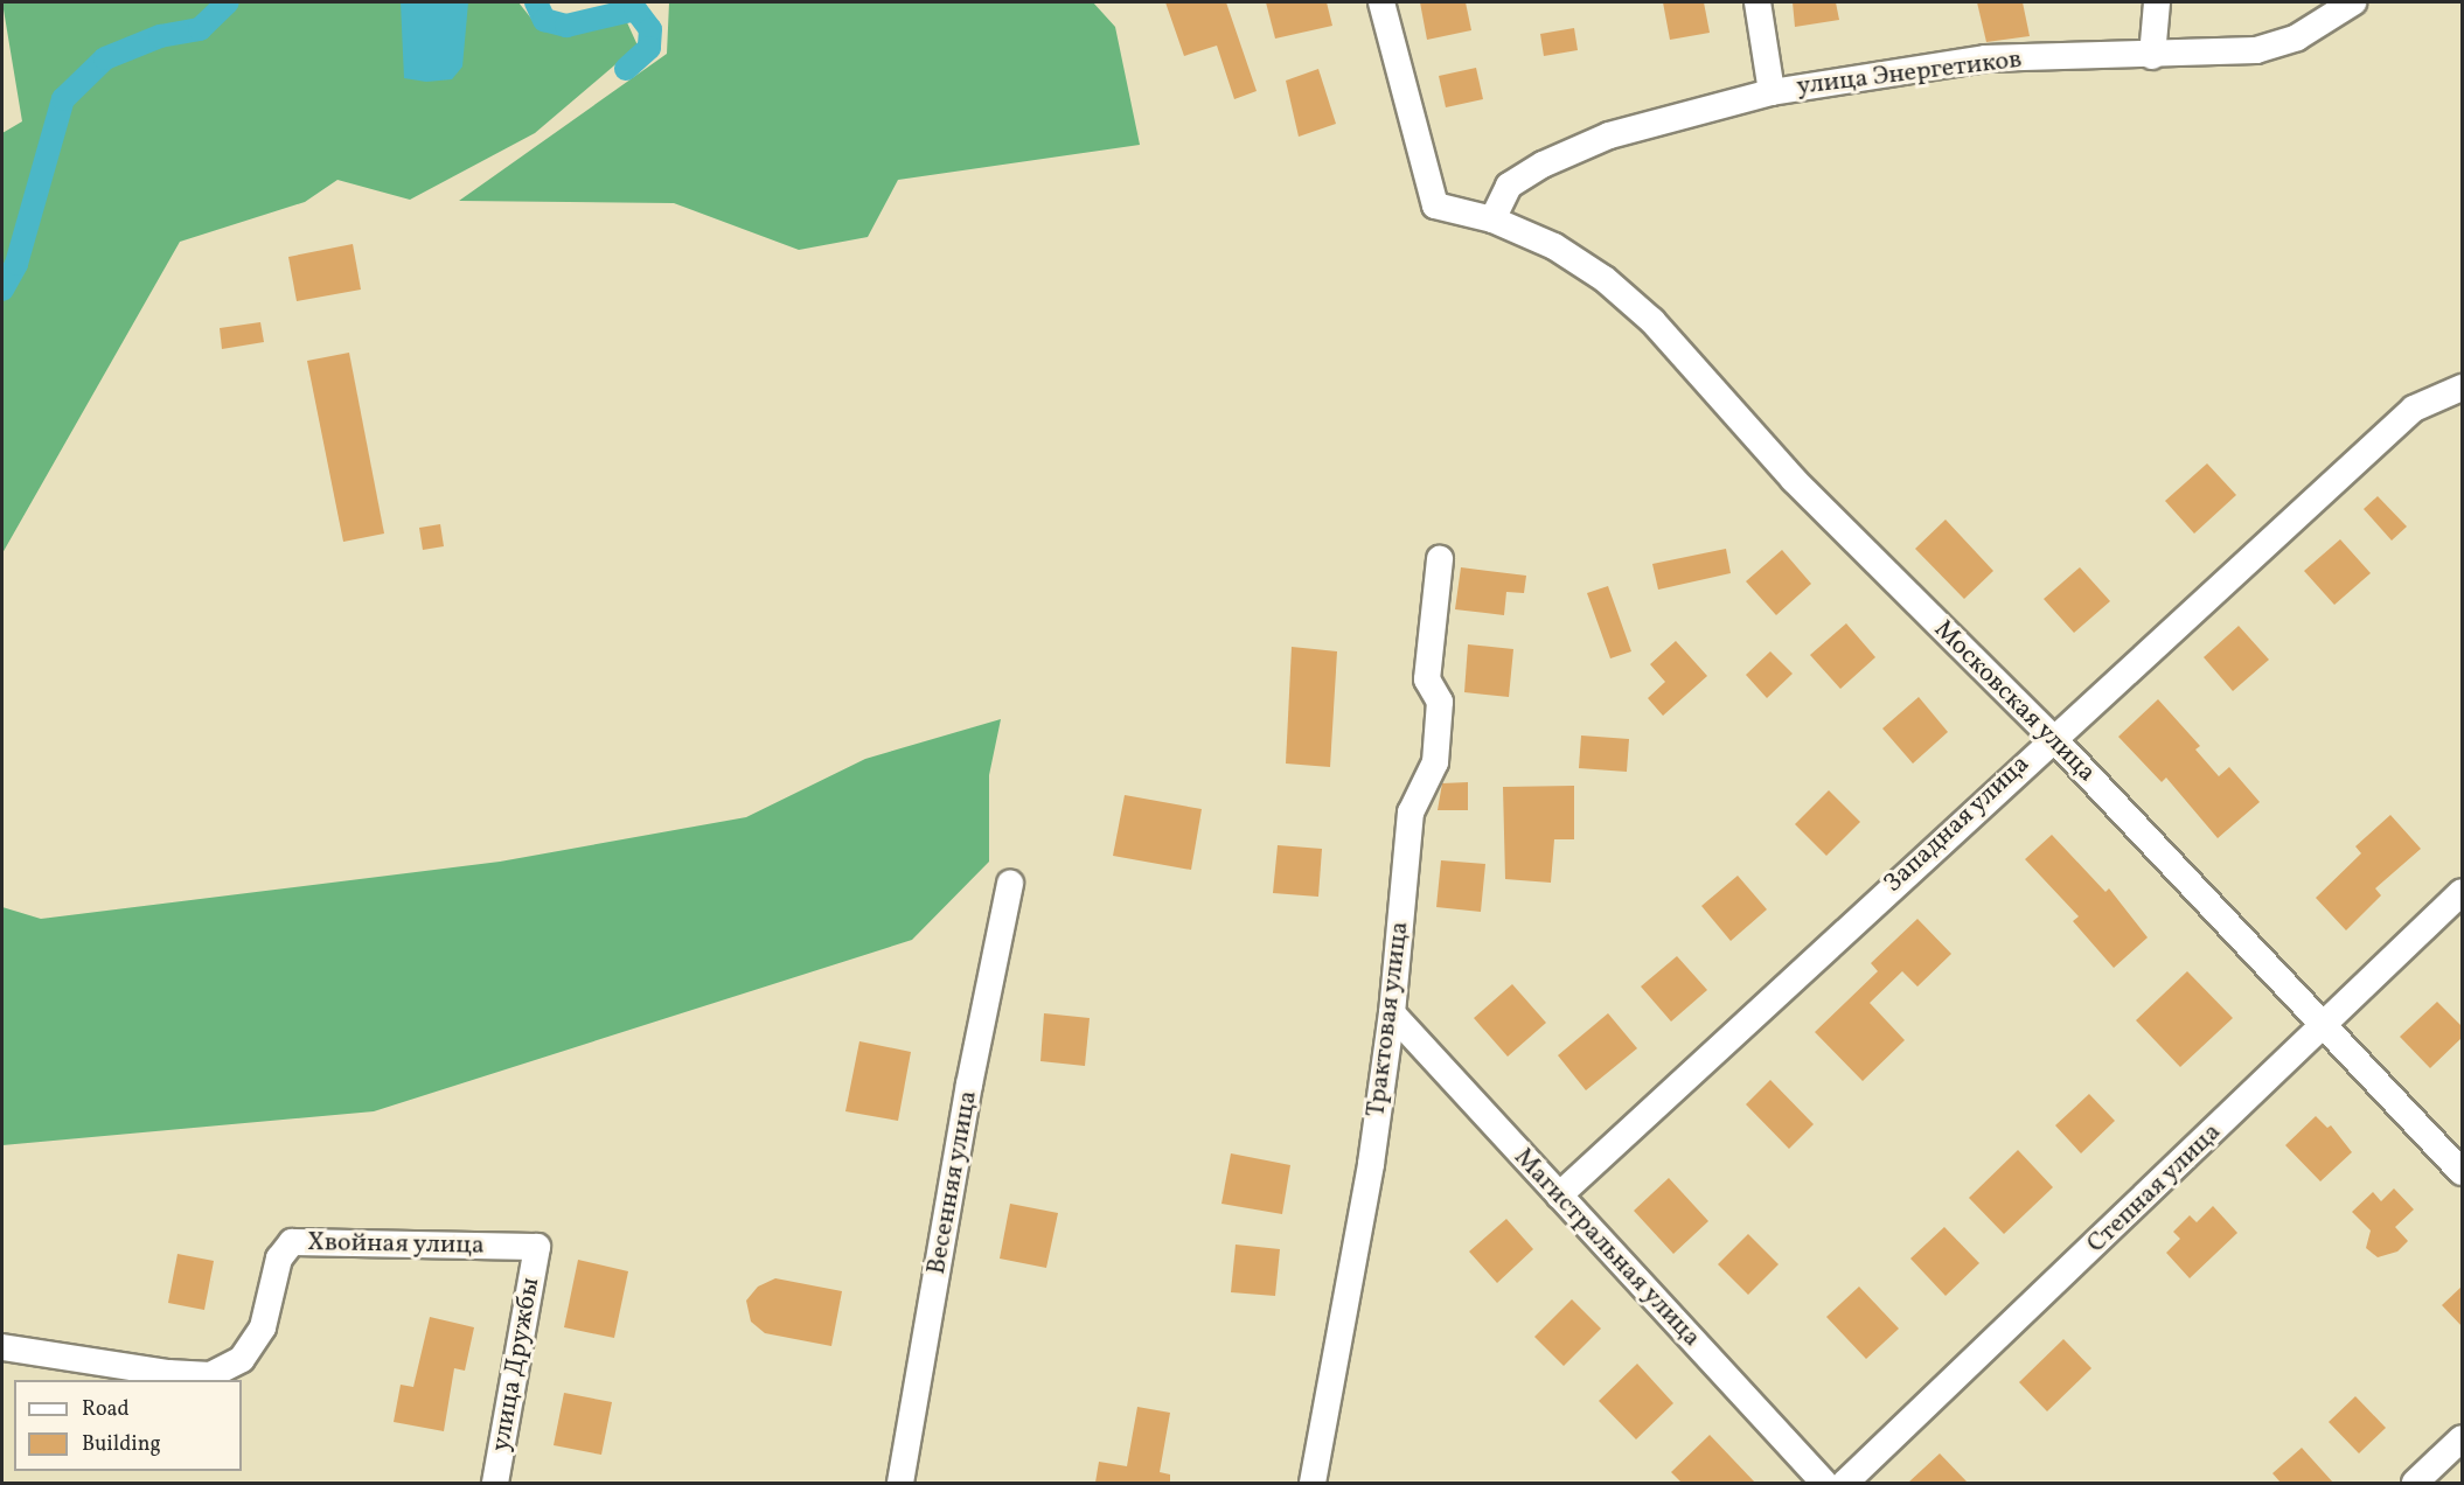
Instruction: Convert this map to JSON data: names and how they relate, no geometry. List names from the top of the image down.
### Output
{
  "streets": {
    "street": [
      "улица Энергетиков",
      "Московская улица",
      "Западная улица",
      "Трактовая улица",
      "Весенняя улица",
      "Степная улица",
      "Хвойная улица",
      "Магистральная улица",
      "улица Дружбы"
    ]
  },
  "crossings": [
    ["улица Энергетиков", "Московская улица"],
    ["Московская улица", "Западная улица"],
    ["Московская улица", "Степная улица"],
    ["Западная улица", "Магистральная улица"],
    ["Трактовая улица", "Магистральная улица"],
    ["Хвойная улица", "улица Дружбы"]
  ],
  "legend": ["Road", "Building"]
}
